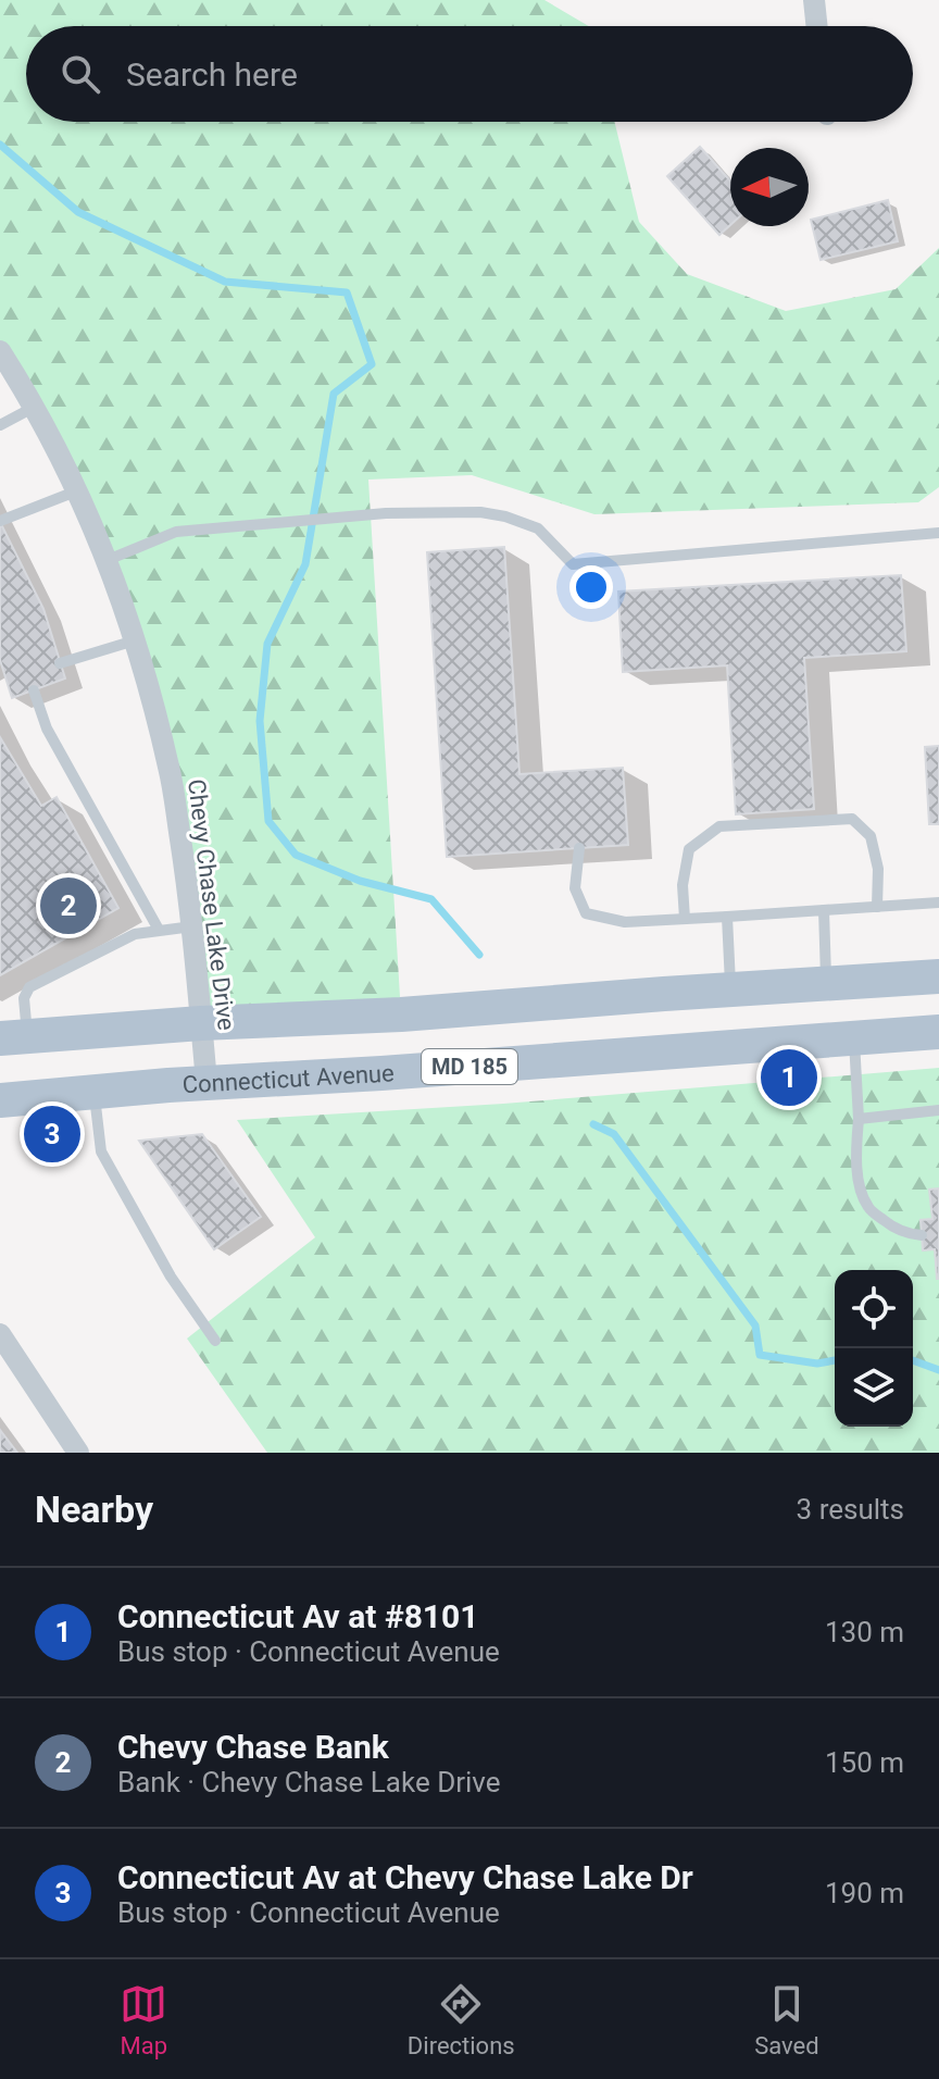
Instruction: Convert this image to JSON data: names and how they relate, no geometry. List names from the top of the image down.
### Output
{
  "streets": {
    "main road": ["MD 185", "Connecticut Avenue"],
    "street": ["Chevy Chase Lake Drive"]
  },
  "crossings": [
    ["Chevy Chase Lake Drive", "Connecticut Avenue"]
  ],
  "north": "left",
  "page": {
    "search": "Search here",
    "pins": ["2", "1", "3"],
    "heading": ["Nearby", "3 results"],
    "list": [
      {
        "mark": "1",
        "name": "Connecticut Av at #8101",
        "note": "Bus stop · Connecticut Avenue",
        "value": "130 m"
      },
      {
        "mark": "2",
        "name": "Chevy Chase Bank",
        "note": "Bank · Chevy Chase Lake Drive",
        "value": "150 m"
      },
      {
        "mark": "3",
        "name": "Connecticut Av at Chevy Chase Lake Dr",
        "note": "Bus stop · Connecticut Avenue",
        "value": "190 m"
      }
    ],
    "nav": ["Map", "Directions", "Saved"]
  }
}
